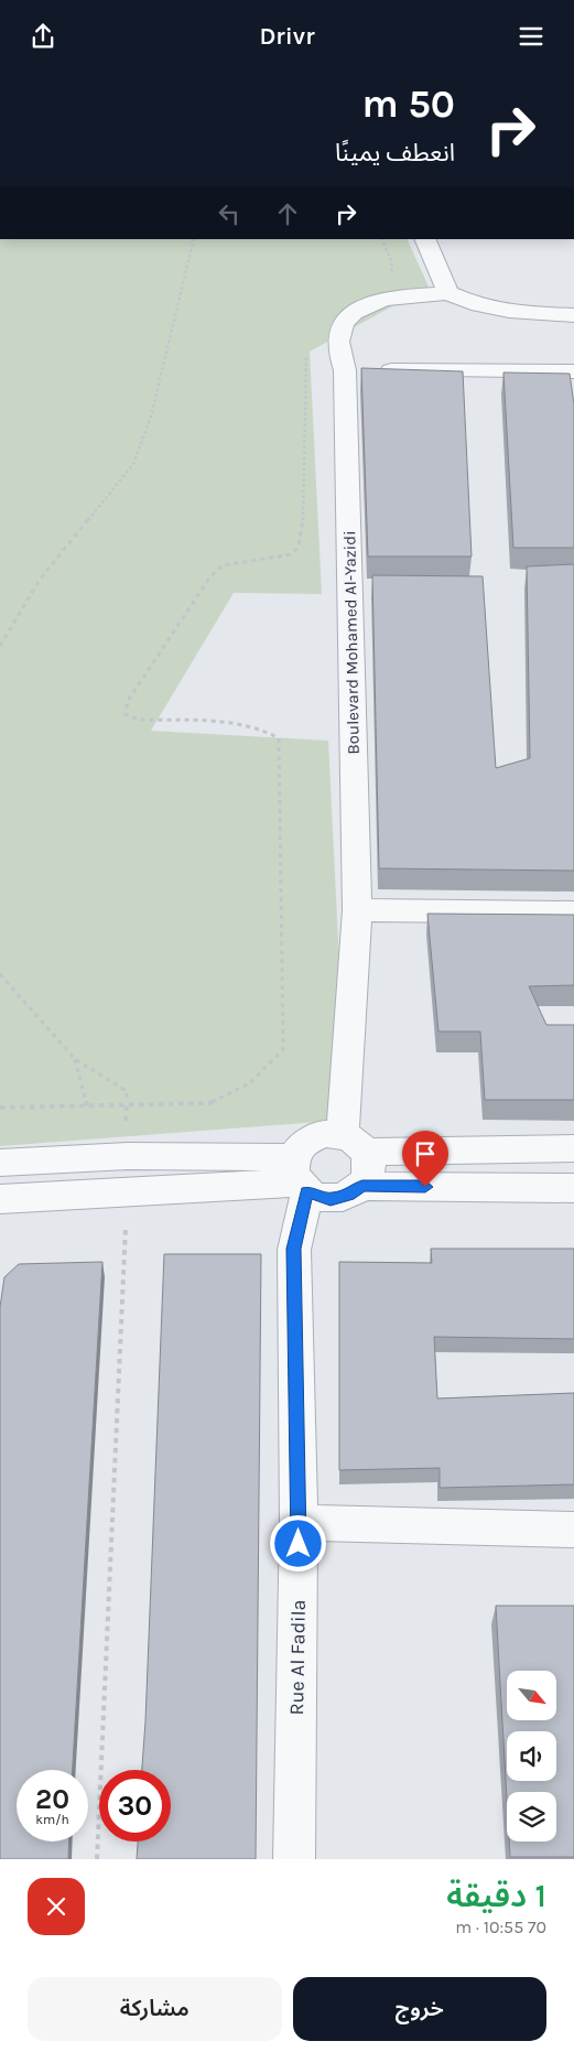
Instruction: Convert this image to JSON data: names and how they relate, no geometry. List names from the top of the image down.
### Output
{
  "streets": {
    "street": ["Boulevard Mohamed Al-Yazidi", "Rue Al Fadila"]
  },
  "crossings": [
    ["Boulevard Mohamed Al-Yazidi", "Rue Al Fadila"]
  ],
  "north": "bottom right",
  "page": {
    "header": "Drivr",
    "turn": ["50 m", "انعطف يمينًا"],
    "speed": "20 km/h",
    "limit": "30",
    "heading": ["1 دقيقة", "70 m · 10:55"],
    "buttons": ["خروج", "مشاركة"]
  }
}
